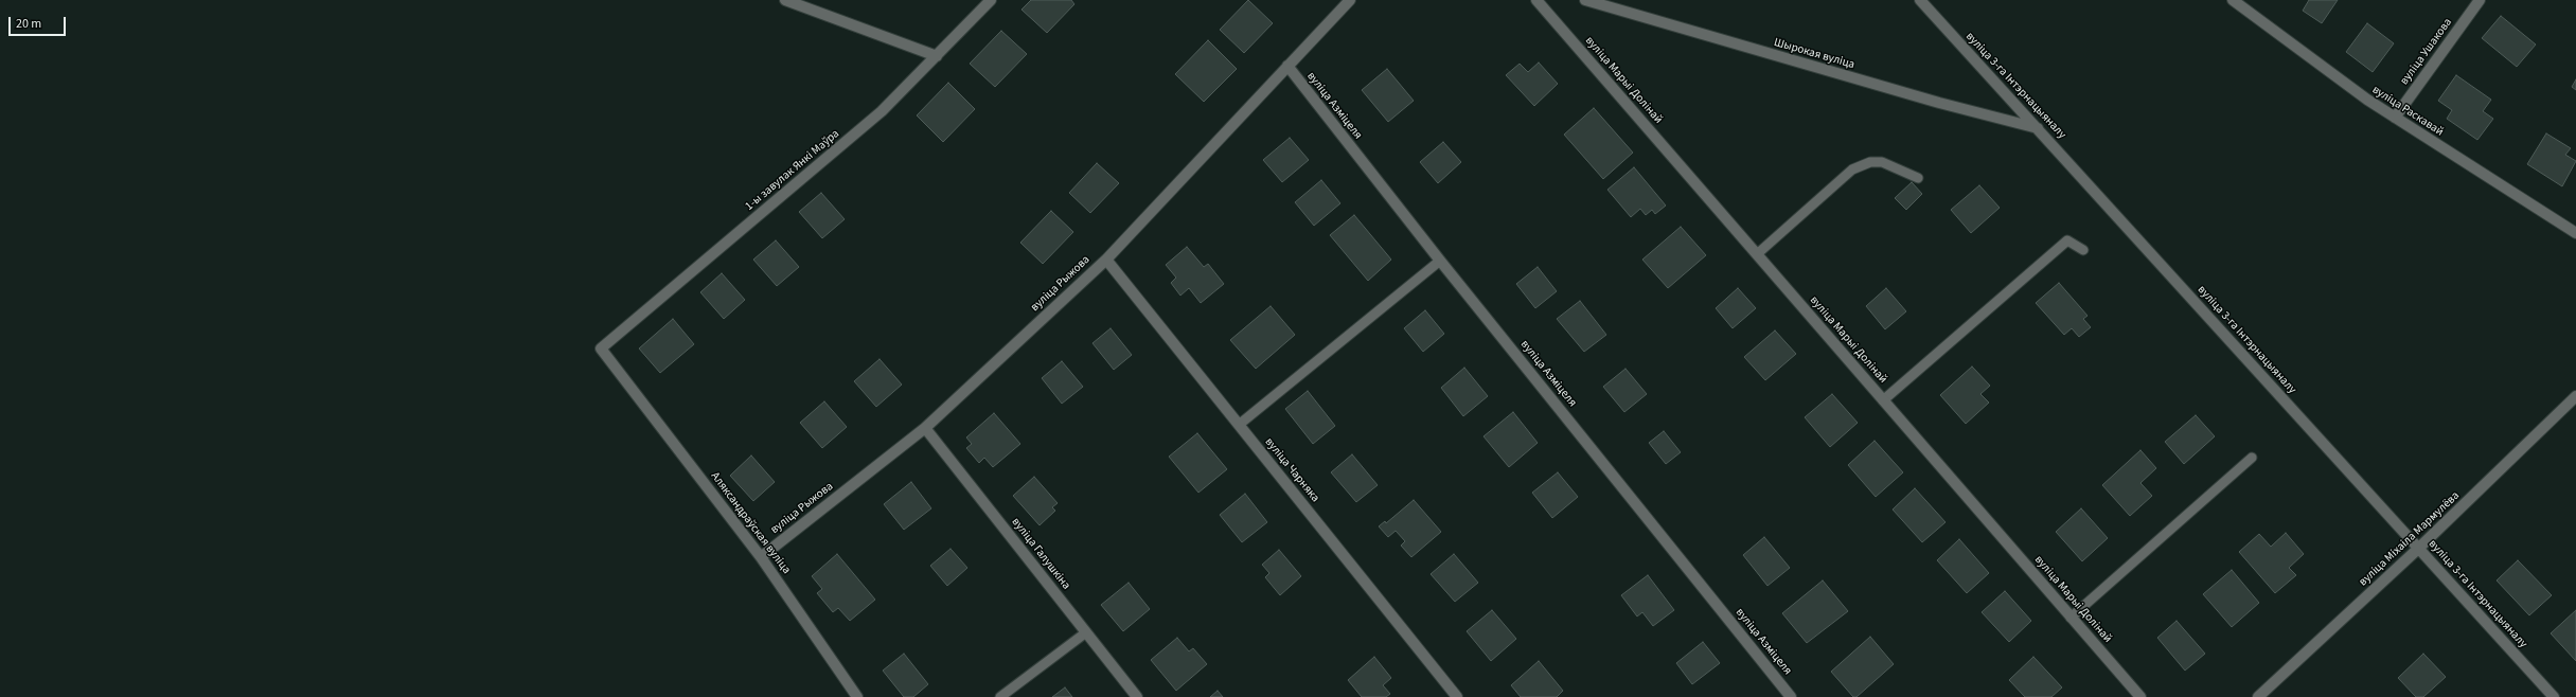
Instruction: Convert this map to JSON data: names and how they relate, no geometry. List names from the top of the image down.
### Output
{
  "streets": {
    "street": [
      "вуліца Ушакова",
      "Шырокая вуліца",
      "вуліца Марыі Долінай",
      "вуліца 3-га Інтэрнацыяналу",
      "вуліца Азміцеля",
      "вуліца Раскавай",
      "1-ы завулак Янкі Маўра",
      "вуліца Рыжова",
      "вуліца Чарняка",
      "Аляксандраўская вуліца",
      "вуліца Міхаіла Мармулёва",
      "вуліца Галушкіна"
    ]
  },
  "crossings": [
    ["вуліца Ушакова", "вуліца Раскавай"],
    ["Шырокая вуліца", "вуліца 3-га Інтэрнацыяналу"],
    ["вуліца 3-га Інтэрнацыяналу", "вуліца Міхаіла Мармулёва"],
    ["вуліца Азміцеля", "вуліца Рыжова"],
    ["1-ы завулак Янкі Маўра", "Аляксандраўская вуліца"],
    ["вуліца Рыжова", "вуліца Чарняка"],
    ["вуліца Рыжова", "Аляксандраўская вуліца"],
    ["вуліца Рыжова", "вуліца Галушкіна"]
  ],
  "scale_bar": "20 m"
}
